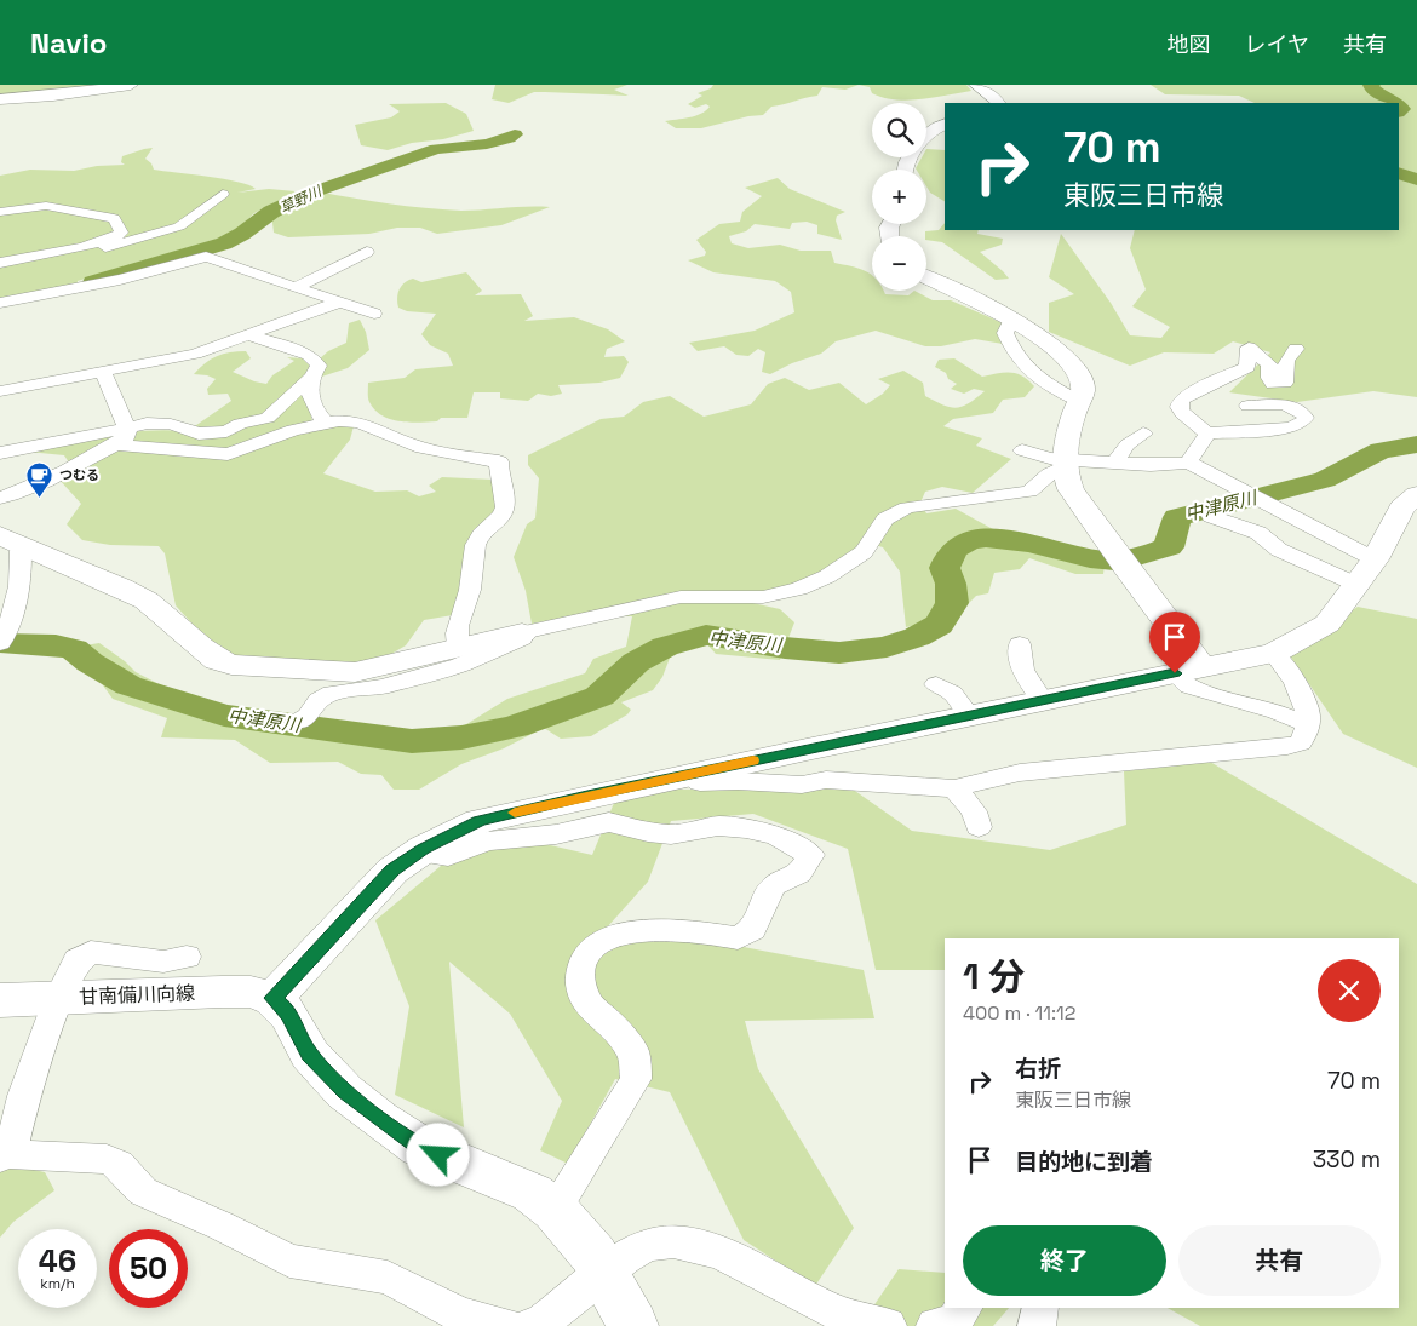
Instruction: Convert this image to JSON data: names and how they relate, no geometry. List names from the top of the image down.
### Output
{
  "streets": {
    "street": ["甘南備川向線"]
  },
  "water": ["草野川", "中津原川"],
  "places": {
    "cafe": ["つむる"]
  },
  "page": {
    "header": "Navio",
    "nav": ["地図", "レイヤ", "共有"],
    "map_buttons": ["+", "−"],
    "turn": ["70 m", "東阪三日市線"],
    "heading": ["1 分", "400 m · 11:12"],
    "list": [
      {
        "name": "右折",
        "note": "東阪三日市線",
        "value": "70 m"
      },
      {
        "name": "目的地に到着",
        "value": "330 m"
      }
    ],
    "buttons": ["終了", "共有"],
    "speed": "46 km/h",
    "limit": "50"
  }
}
